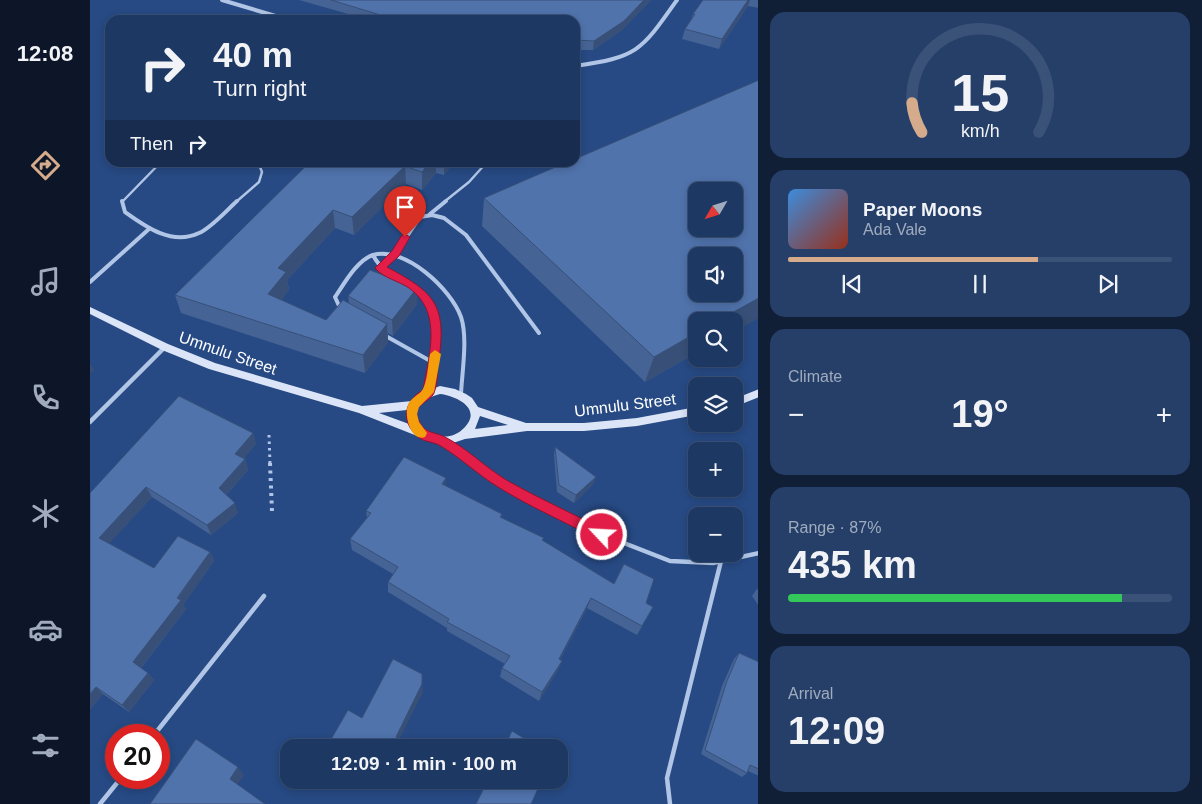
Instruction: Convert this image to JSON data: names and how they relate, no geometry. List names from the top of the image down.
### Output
{
  "streets": {
    "street": ["Umnulu Street"]
  },
  "north": "bottom left",
  "page": {
    "tabs": "12:08",
    "turn": ["40 m", "Turn right"],
    "then": "Then",
    "map_buttons": ["+", "−"],
    "song": ["Paper Moons", "Ada Vale"],
    "tile": [
      "Climate",
      ["Range · 87%", "435 km"],
      ["Arrival", "12:09"]
    ],
    "heat": ["−", "19°", "+"],
    "limit": "20",
    "trip": "12:09 · 1 min · 100 m",
    "gauge": ["15", "km/h"]
  }
}
